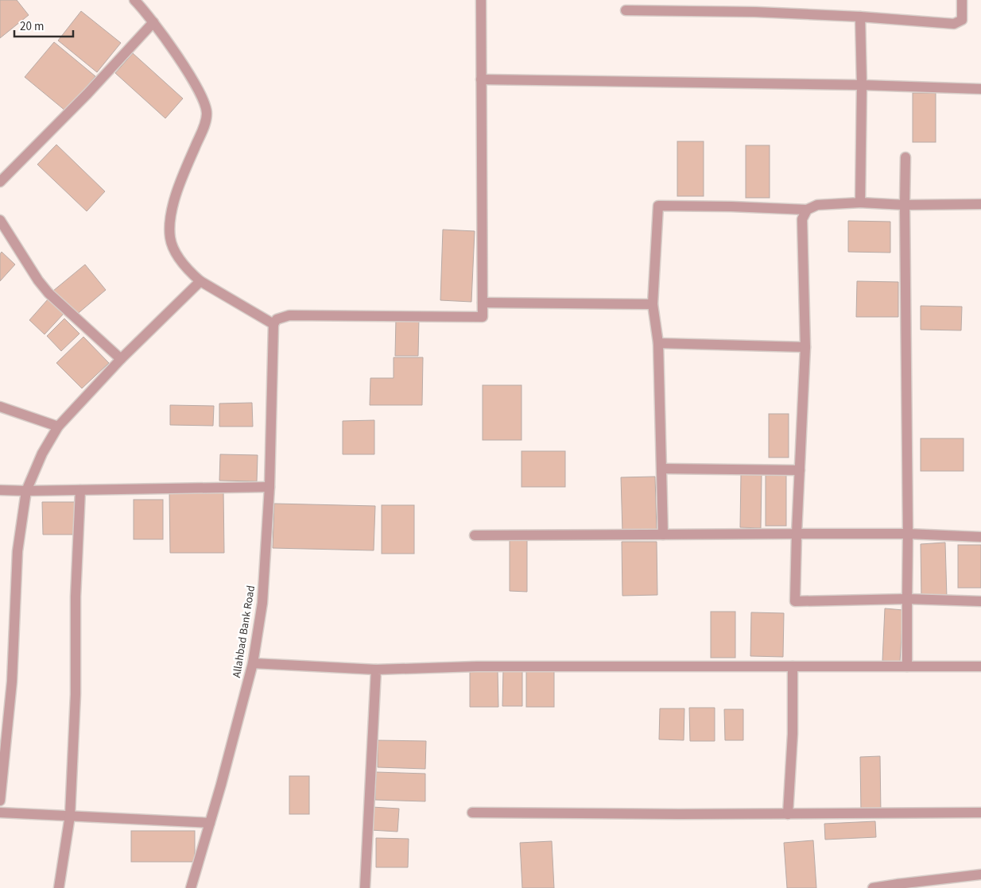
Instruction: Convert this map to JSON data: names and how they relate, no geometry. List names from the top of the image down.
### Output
{
  "streets": {
    "street": ["Allahbad Bank Road"]
  },
  "scale_bar": "20 m"
}
